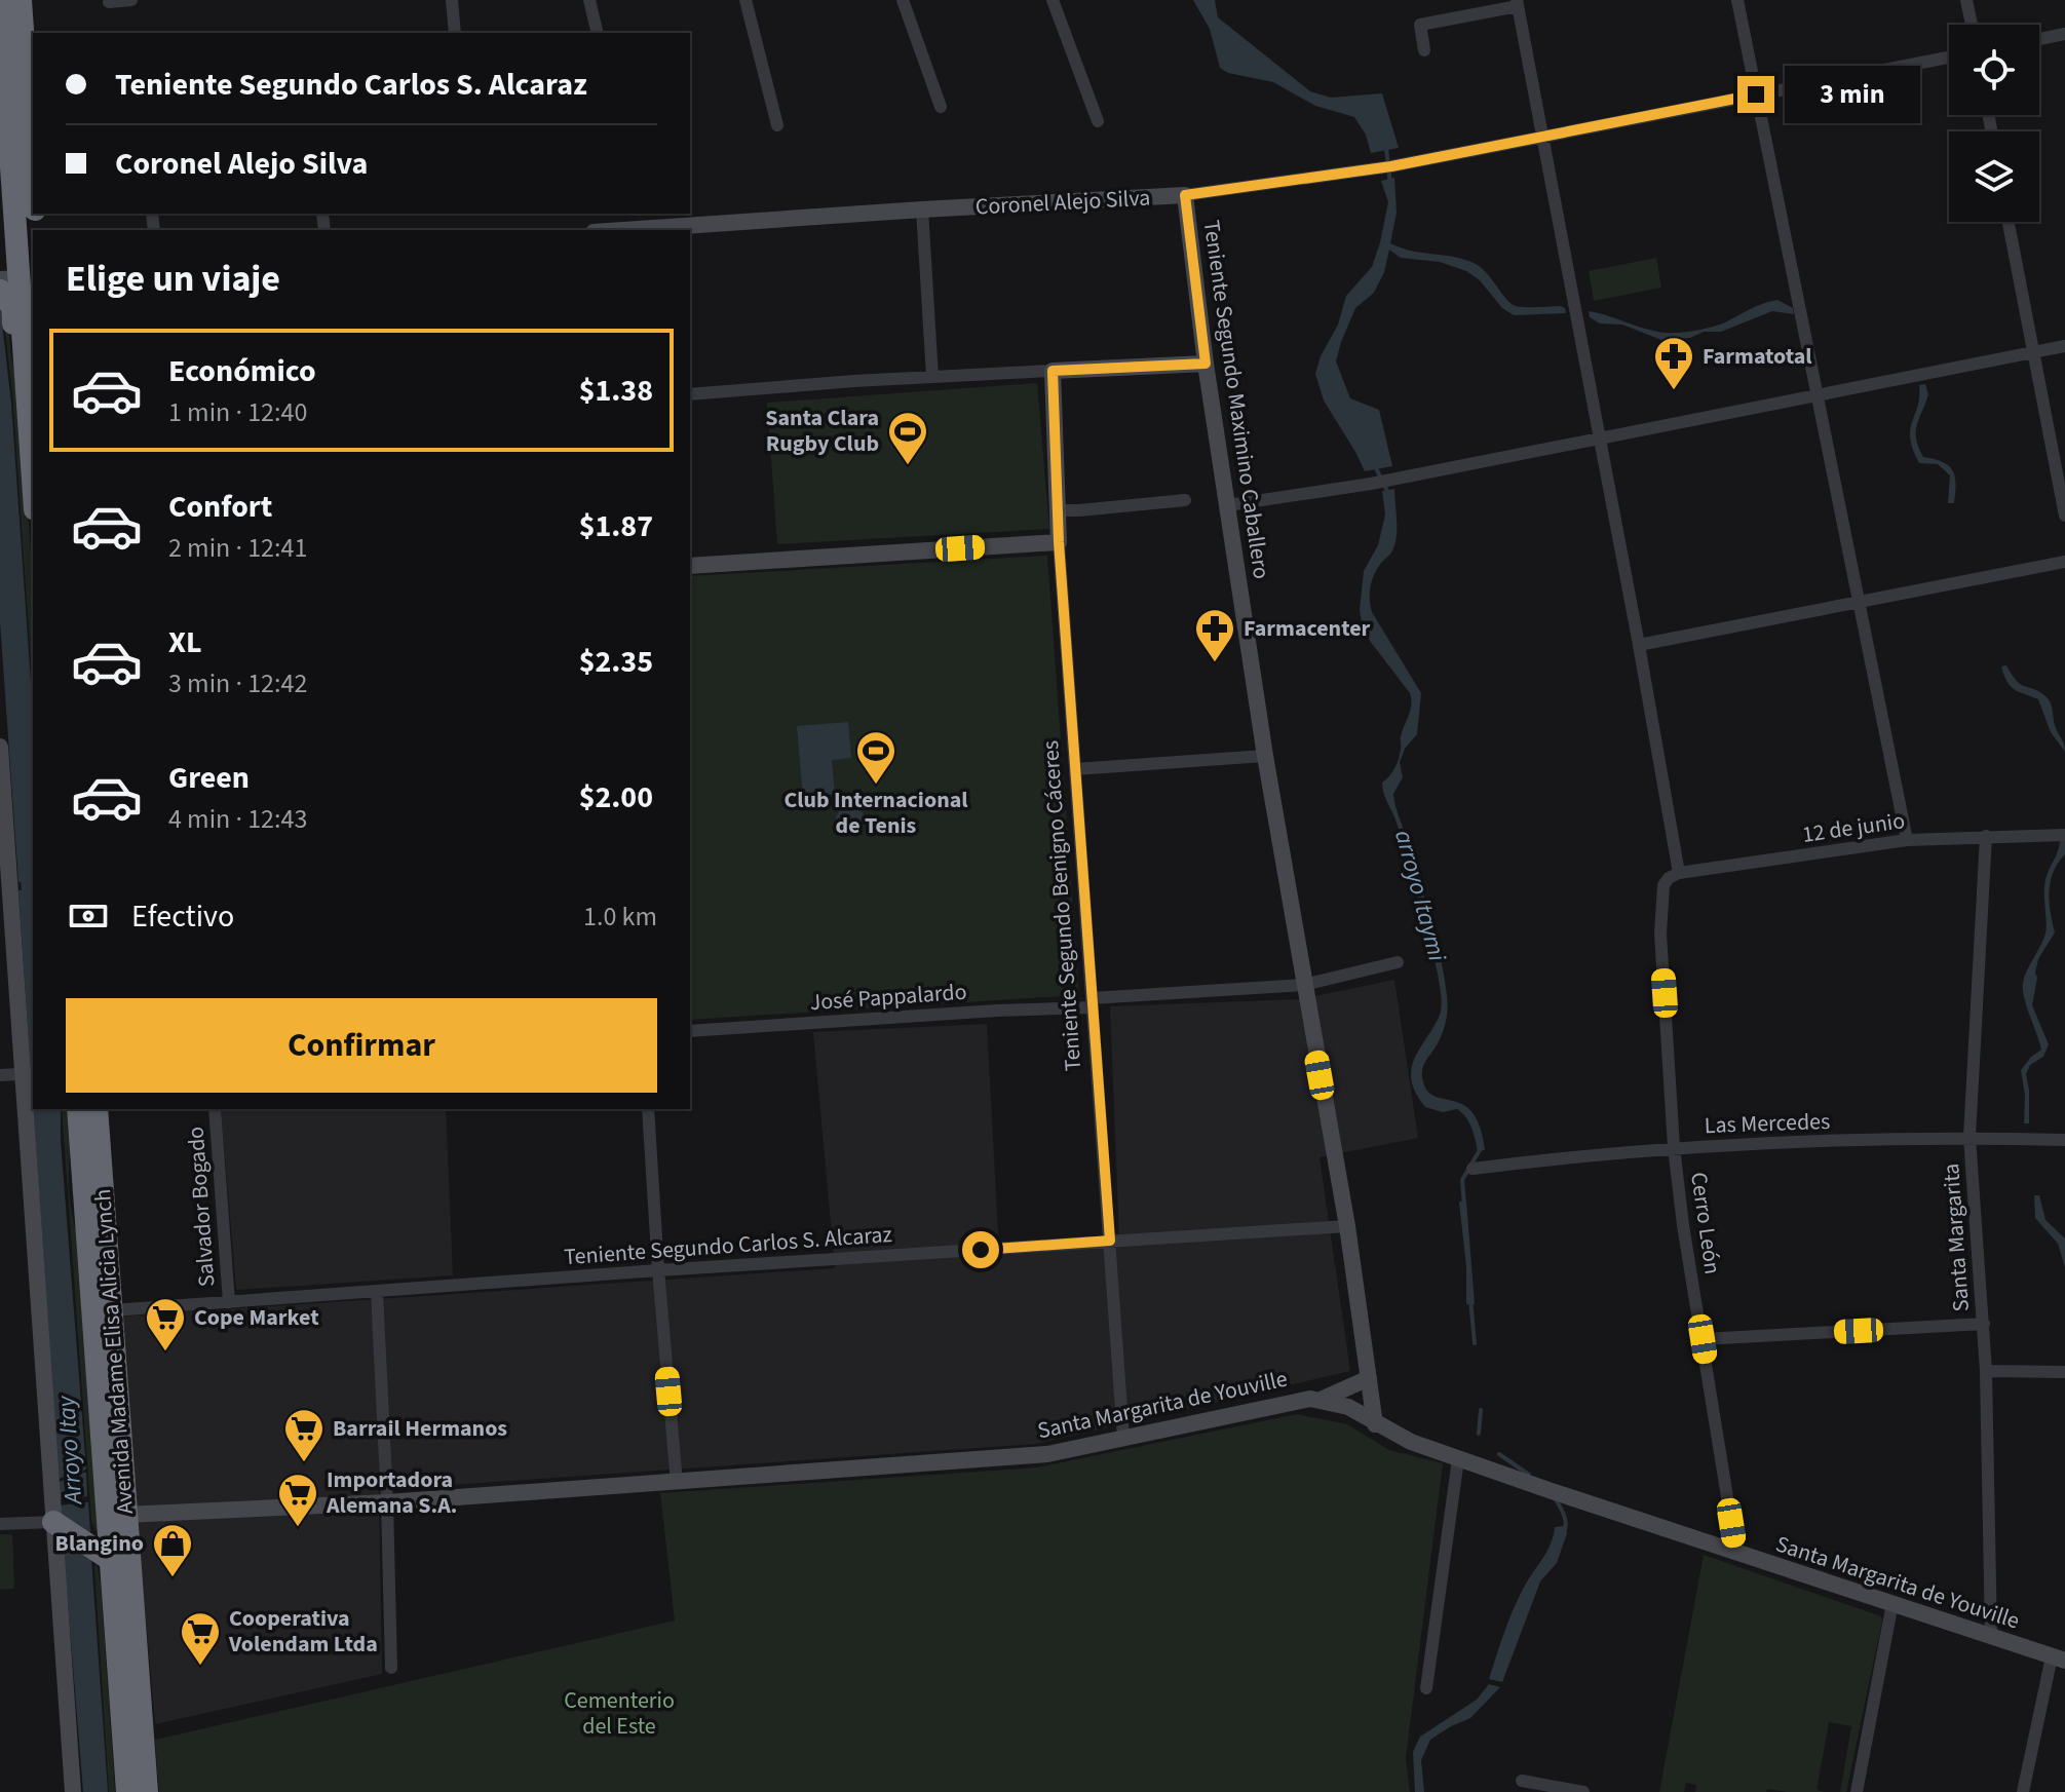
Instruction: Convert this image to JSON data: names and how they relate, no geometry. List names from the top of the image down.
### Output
{
  "streets": {
    "highway": ["Avenida Madame Elisa Alicia Lynch"],
    "main road": [
      "Coronel Alejo Silva",
      "Teniente Segundo Maximino Caballero",
      "Teniente Segundo Benigno Cáceres",
      "Santa Margarita de Youville"
    ],
    "street": [
      "12 de junio",
      "José Pappalardo",
      "Las Mercedes",
      "Salvador Bogado",
      "Cerro León",
      "Santa Margarita",
      "Teniente Segundo Carlos S. Alcaraz"
    ]
  },
  "crossings": [
    ["Coronel Alejo Silva", "Teniente Segundo Maximino Caballero"],
    ["Teniente Segundo Maximino Caballero", "José Pappalardo"],
    ["Teniente Segundo Maximino Caballero", "Teniente Segundo Carlos S. Alcaraz"],
    ["Teniente Segundo Maximino Caballero", "Santa Margarita de Youville"],
    ["12 de junio", "Cerro León"],
    ["12 de junio", "Santa Margarita"],
    ["Teniente Segundo Benigno Cáceres", "José Pappalardo"],
    ["Teniente Segundo Benigno Cáceres", "Teniente Segundo Carlos S. Alcaraz"],
    ["Teniente Segundo Benigno Cáceres", "Santa Margarita de Youville"],
    ["Las Mercedes", "Cerro León"],
    ["Las Mercedes", "Santa Margarita"],
    ["Salvador Bogado", "Teniente Segundo Carlos S. Alcaraz"],
    ["Cerro León", "Santa Margarita de Youville"],
    ["Santa Margarita", "Santa Margarita de Youville"],
    ["Teniente Segundo Carlos S. Alcaraz", "Avenida Madame Elisa Alicia Lynch"],
    ["Avenida Madame Elisa Alicia Lynch", "Santa Margarita de Youville"]
  ],
  "water": ["arroyo Itaymi", "Arroyo Itay"],
  "parks": ["Cementerio del Este"],
  "places": {
    "pharmacy": ["Farmatotal", "Farmacenter"],
    "sports": ["Santa Clara Rugby Club", "Club Internacional de Tenis"],
    "supermarket": [
      "Cope Market",
      "Barrail Hermanos",
      "Importadora Alemana S.A.",
      "Cooperativa Volendam Ltda"
    ],
    "shop": ["Blangino"]
  },
  "page": {
    "banner": ["Teniente Segundo Carlos S. Alcaraz", "Coronel Alejo Silva"],
    "bubble": "3 min",
    "heading": "Elige un viaje",
    "list": [
      {
        "name": "Económico",
        "note": "1 min · 12:40",
        "value": "$1.38"
      },
      {
        "name": "Confort",
        "note": "2 min · 12:41",
        "value": "$1.87"
      },
      {
        "name": "XL",
        "note": "3 min · 12:42",
        "value": "$2.35"
      },
      {
        "name": "Green",
        "note": "4 min · 12:43",
        "value": "$2.00"
      }
    ],
    "pay": ["Efectivo", "1.0 km"],
    "buttons": "Confirmar"
  }
}
